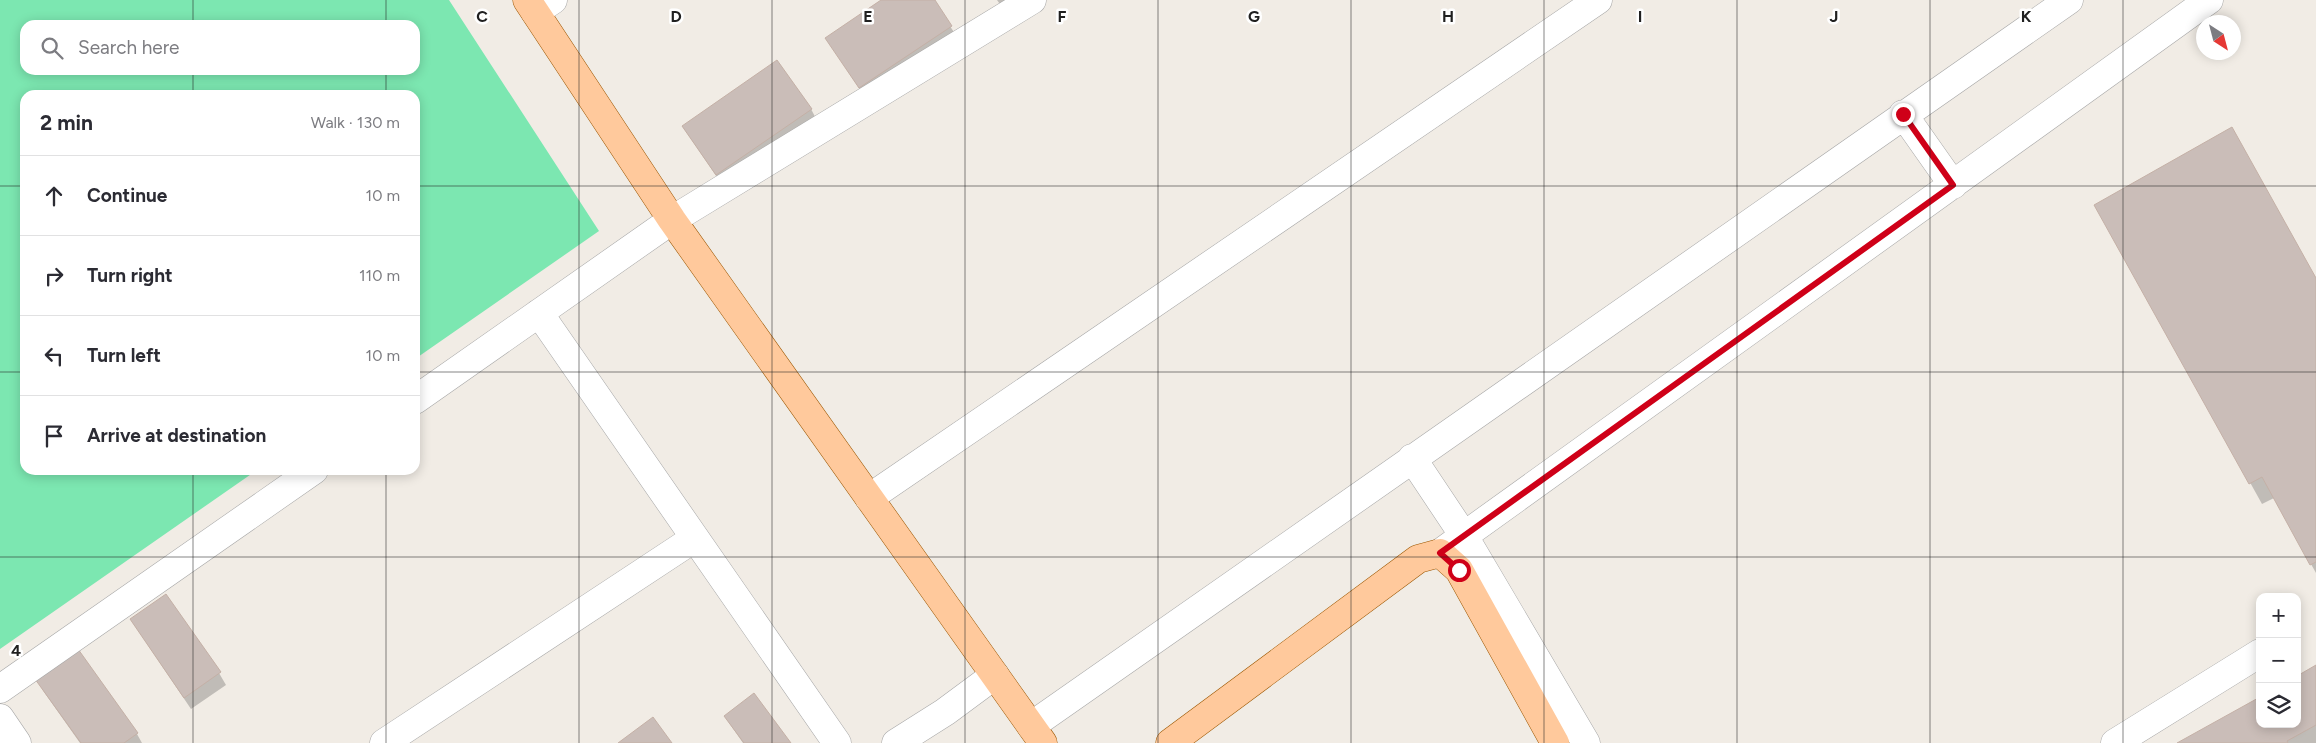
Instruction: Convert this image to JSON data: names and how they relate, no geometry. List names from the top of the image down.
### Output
{
  "north": "bottom right",
  "page": {
    "search": "Search here",
    "heading": ["2 min", "Walk · 130 m"],
    "list": [
      ["Continue", "10 m"],
      ["Turn right", "110 m"],
      ["Turn left", "10 m"],
      "Arrive at destination"
    ],
    "map_buttons": ["+", "−"]
  },
  "grid": {
    "columns": [
      "C",
      "D",
      "E",
      "F",
      "G",
      "H",
      "I",
      "J",
      "K"
    ],
    "rows": ["4"]
  }
}
